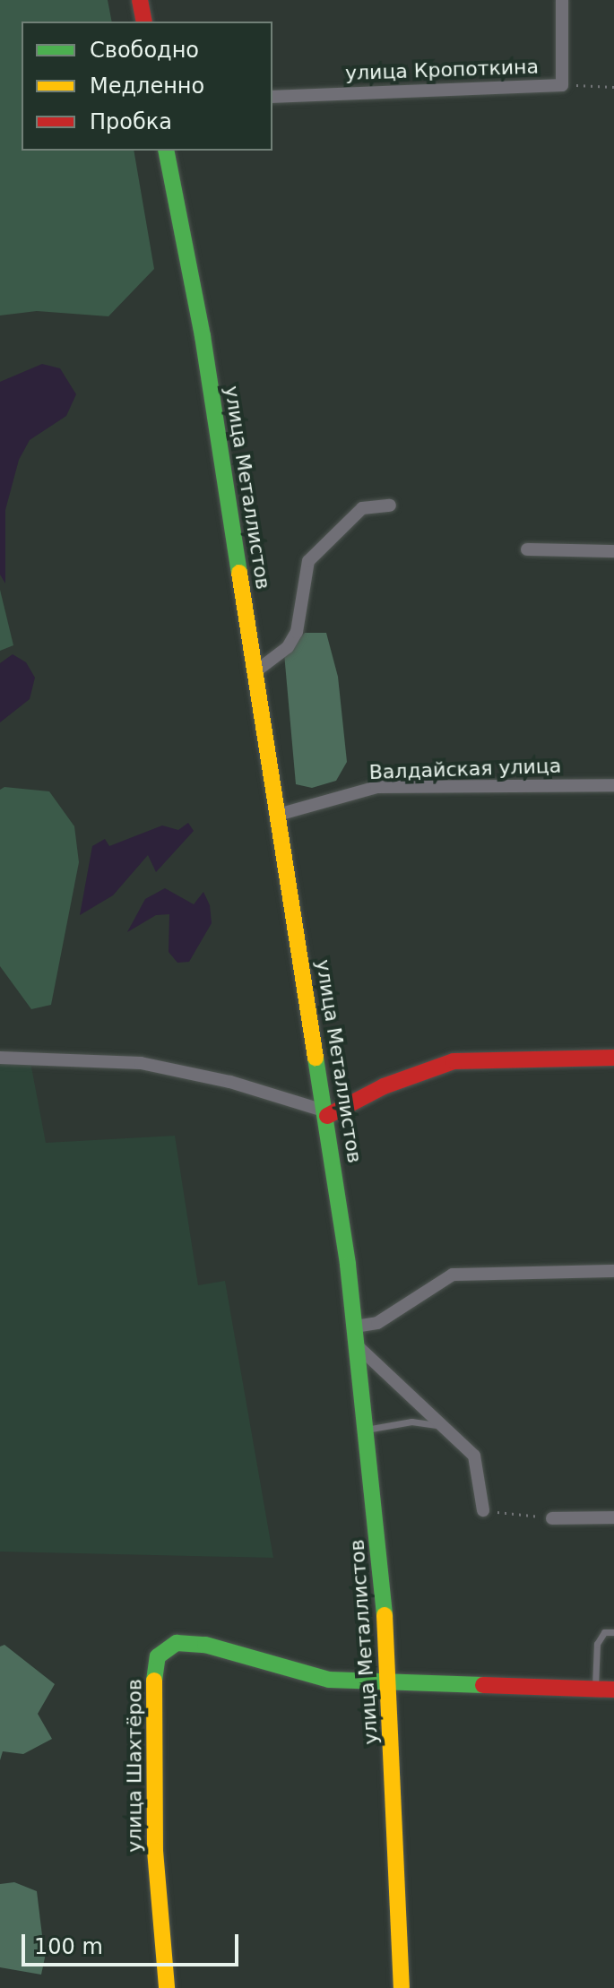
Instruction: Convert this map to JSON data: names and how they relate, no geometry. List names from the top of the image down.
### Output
{
  "streets": {
    "main road": ["улица Металлистов", "улица Шахтёров"],
    "street": ["улица Кропоткина", "Валдайская улица"]
  },
  "crossings": [
    ["улица Металлистов", "Валдайская улица"],
    ["улица Металлистов", "улица Шахтёров"]
  ],
  "legend": ["Свободно", "Медленно", "Пробка"],
  "scale_bar": "100 m"
}
